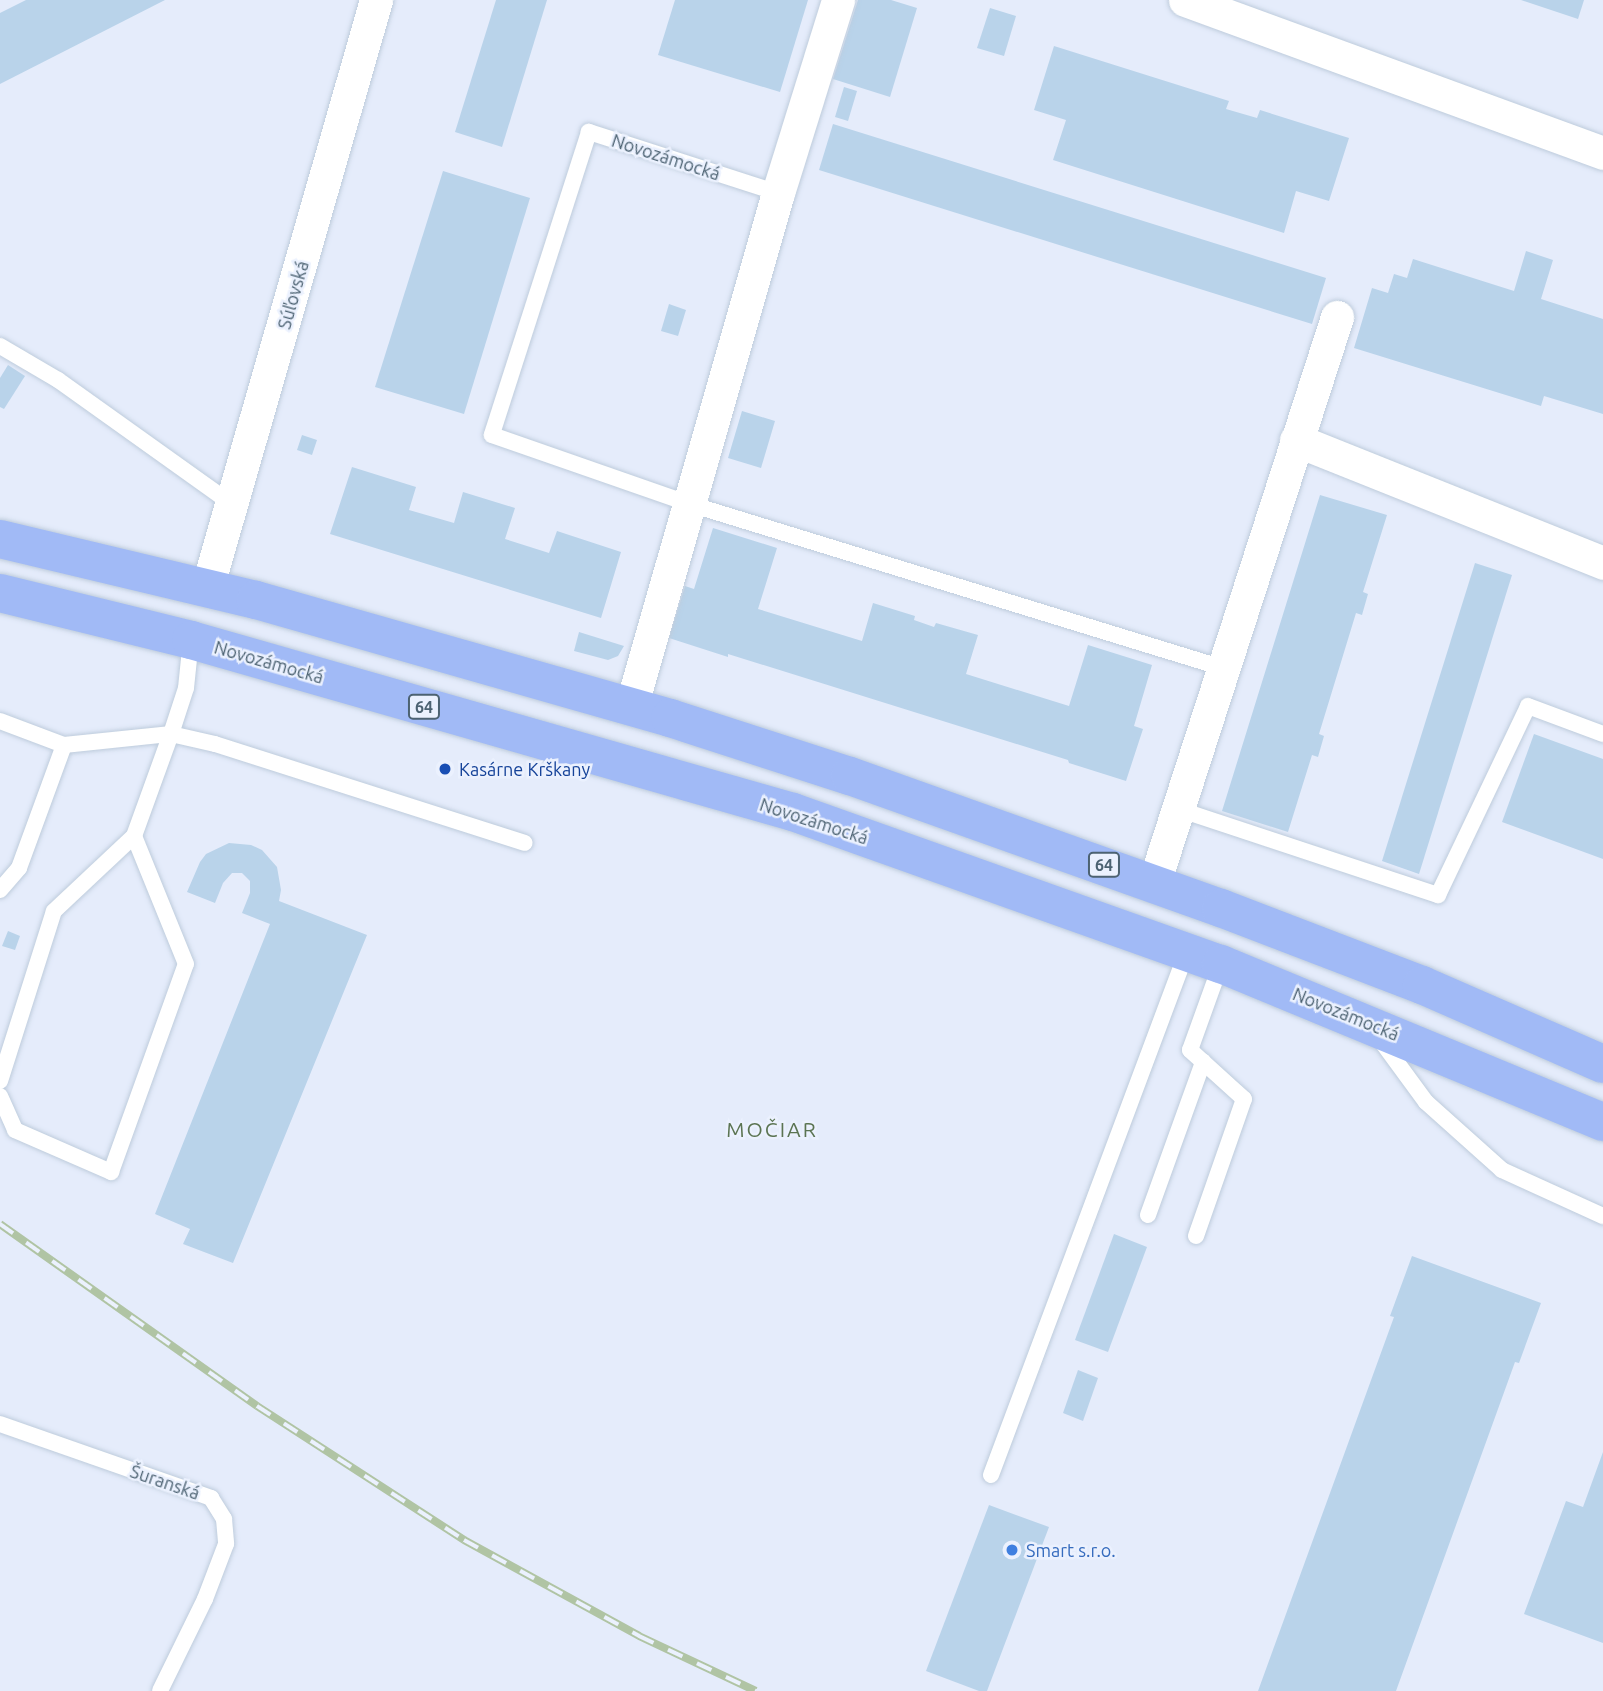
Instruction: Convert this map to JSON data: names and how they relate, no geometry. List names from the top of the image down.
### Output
{
  "streets": {
    "main road": ["Novozámocká", "64"],
    "street": ["Súľovská"],
    "lane": ["Šuranská"]
  },
  "crossings": [
    ["Súľovská", "64"]
  ],
  "districts": ["MOČIAR"],
  "places": ["Kasárne Krškany", "Smart s.r.o."]
}
